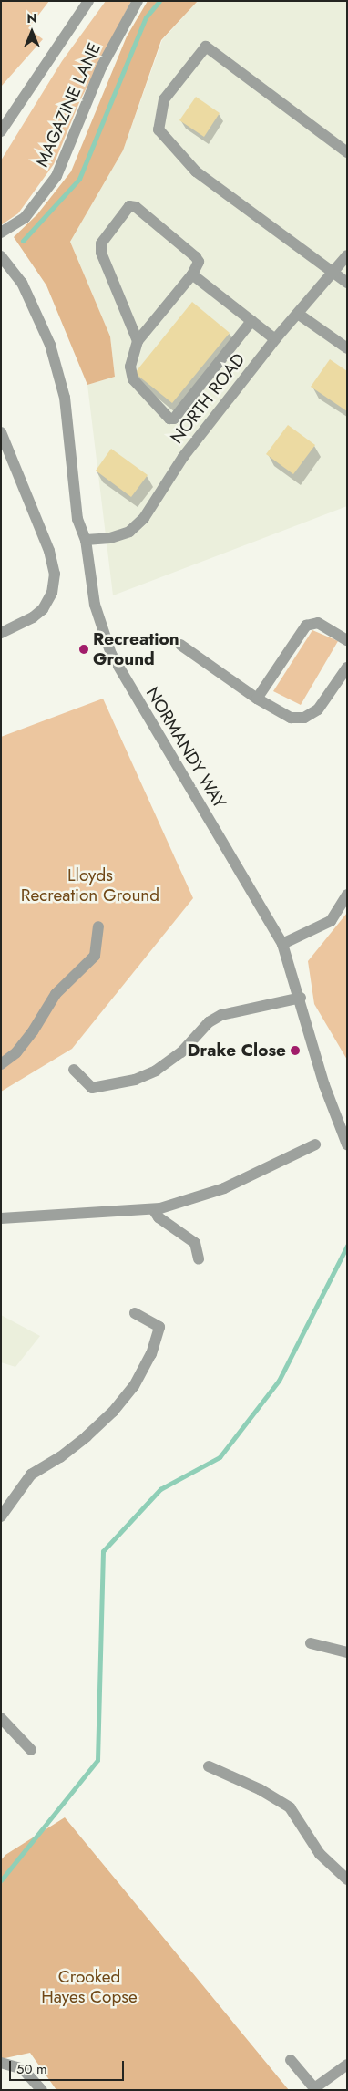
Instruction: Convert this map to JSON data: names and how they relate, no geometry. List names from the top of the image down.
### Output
{
  "streets": {
    "street": ["MAGAZINE LANE", "NORTH ROAD", "NORMANDY WAY"]
  },
  "crossings": [
    ["NORTH ROAD", "NORMANDY WAY"]
  ],
  "parks": ["Lloyds Recreation Ground", "Crooked Hayes Copse"],
  "places": ["Recreation Ground", "Drake Close"],
  "scale_bar": "50 m",
  "north": "top"
}
